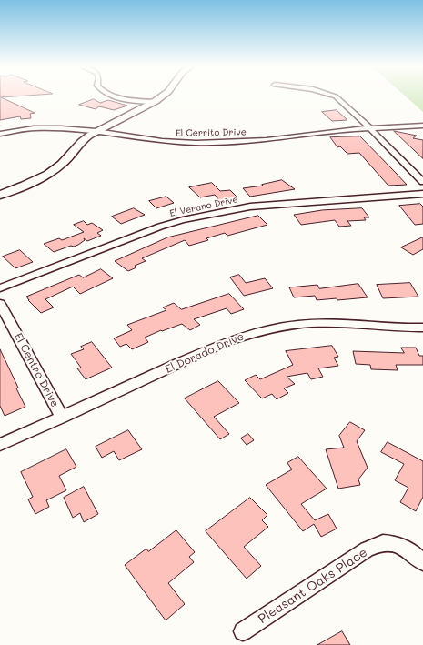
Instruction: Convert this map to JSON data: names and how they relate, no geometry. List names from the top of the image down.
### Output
{
  "streets": {
    "street": [
      "El Cerrito Drive",
      "El Verano Drive",
      "El Dorado Drive",
      "El Centro Drive",
      "Pleasant Oaks Place"
    ]
  },
  "crossings": [
    ["El Dorado Drive", "El Centro Drive"]
  ]
}
